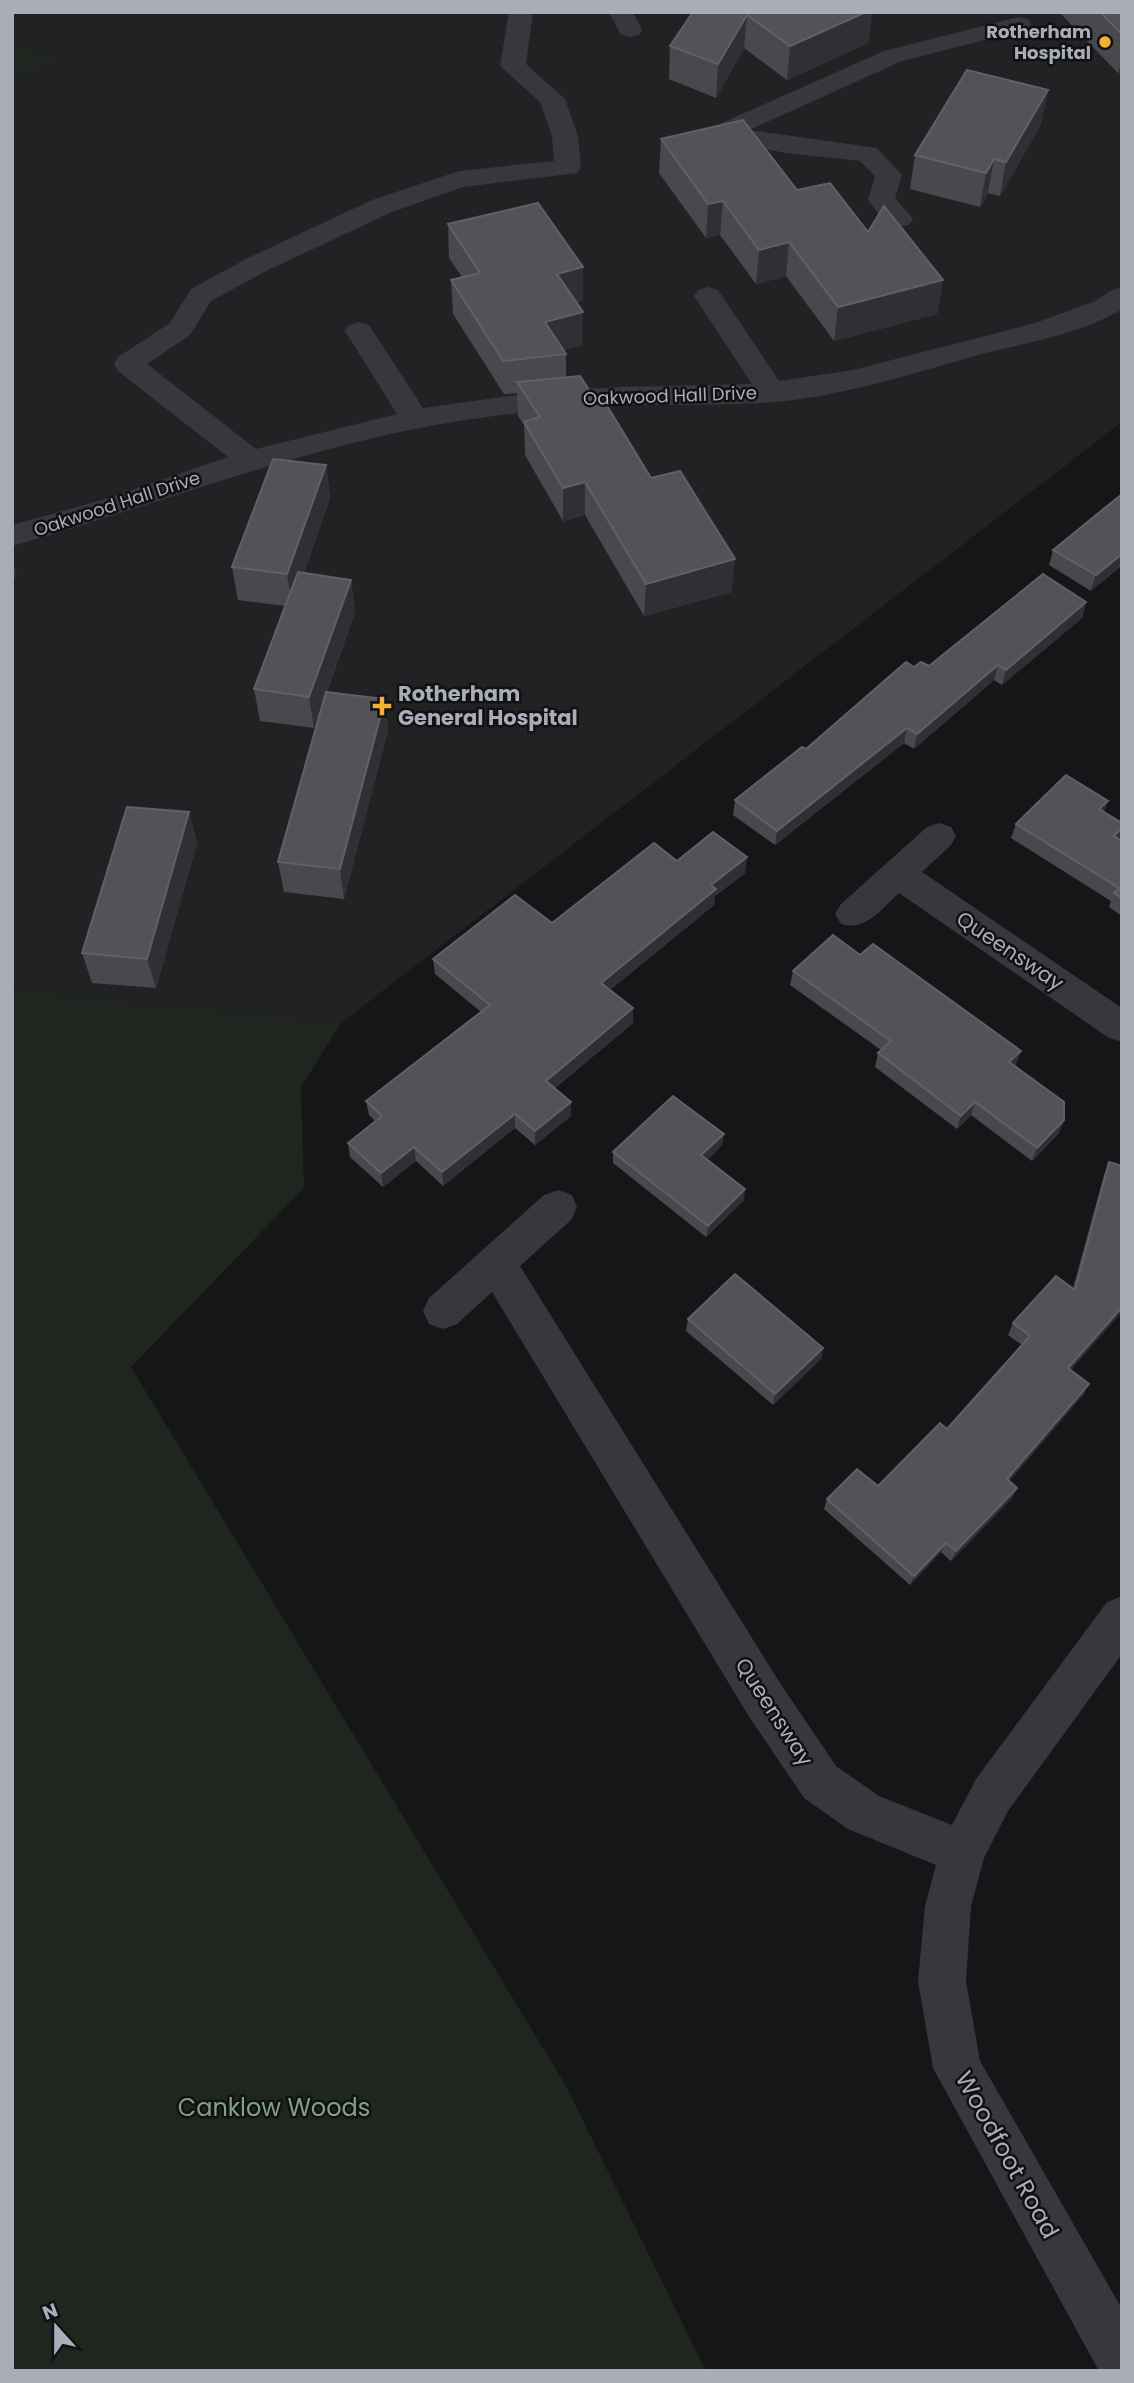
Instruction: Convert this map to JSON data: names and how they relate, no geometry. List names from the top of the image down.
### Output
{
  "streets": {
    "street": ["Oakwood Hall Drive", "Queensway", "Woodfoot Road"]
  },
  "crossings": [
    ["Queensway", "Woodfoot Road"]
  ],
  "parks": ["Canklow Woods"],
  "places": {
    "other": ["Rotherham Hospital"],
    "health": ["Rotherham General Hospital"]
  },
  "north": "top"
}
